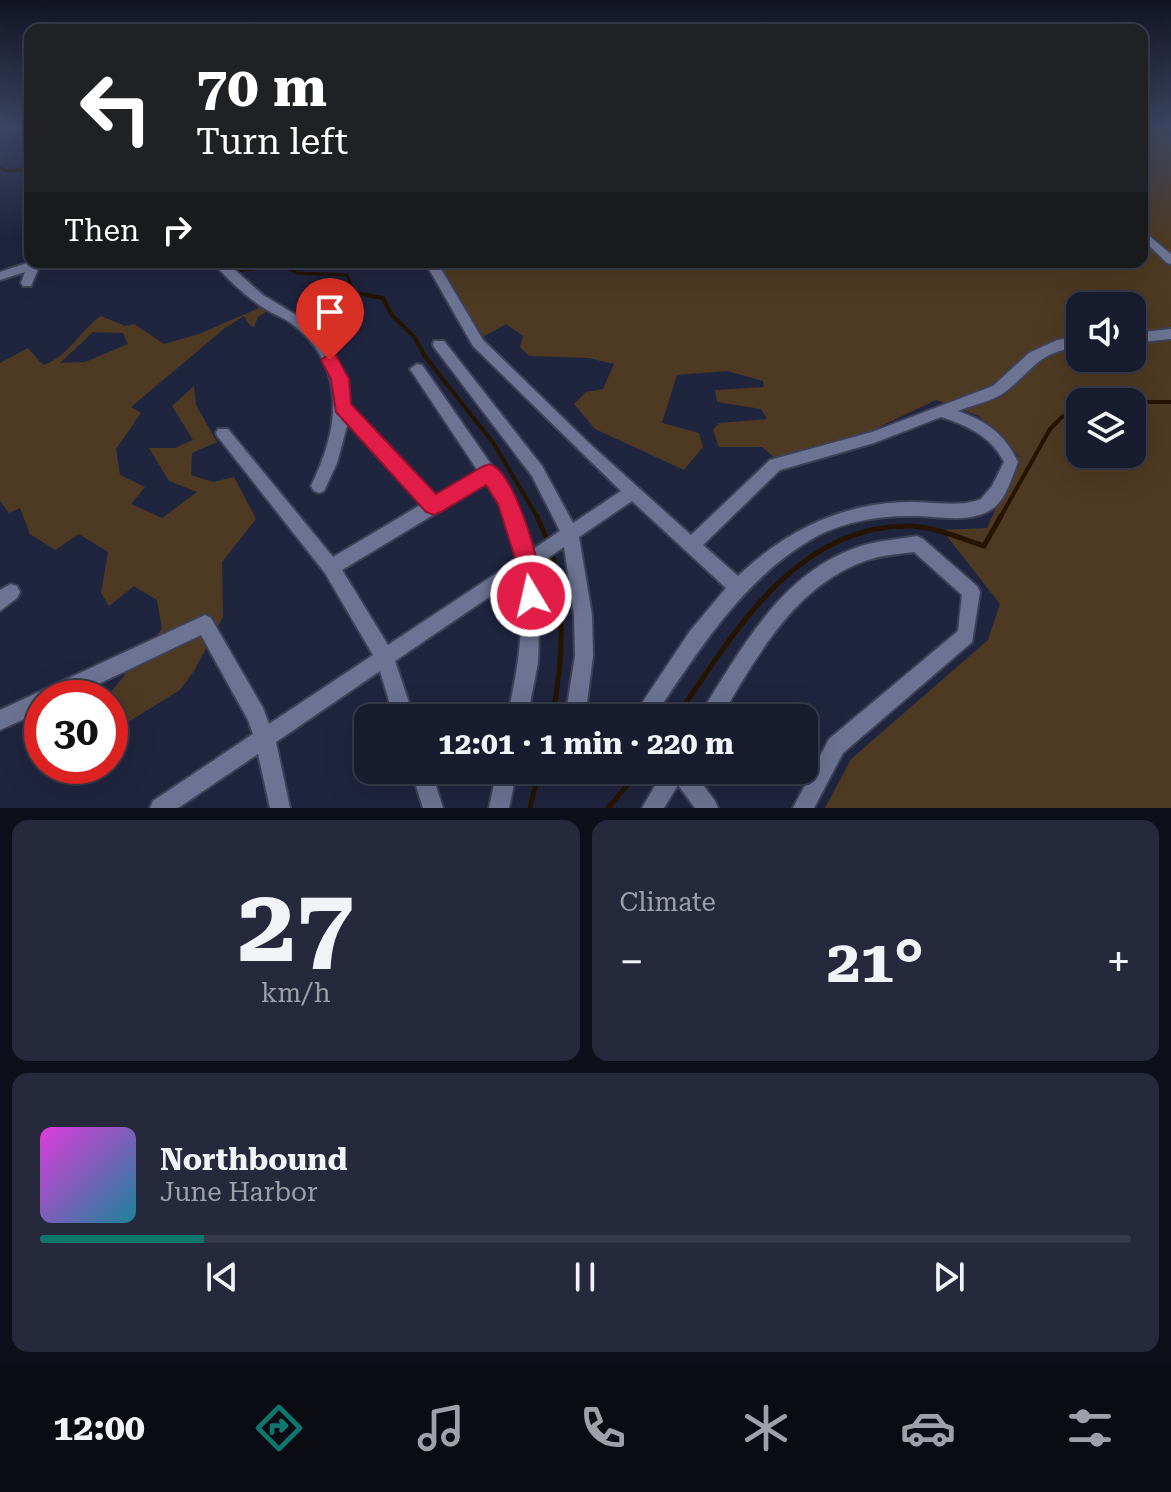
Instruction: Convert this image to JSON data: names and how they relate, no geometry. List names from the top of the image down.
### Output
{
  "page": {
    "turn": ["70 m", "Turn left"],
    "then": "Then",
    "limit": "30",
    "trip": "12:01 · 1 min · 220 m",
    "tile": [
      ["27", "km/h"],
      "Climate"
    ],
    "heat": ["−", "21°", "+"],
    "song": ["Northbound", "June Harbor"],
    "tabs": "12:00"
  }
}
